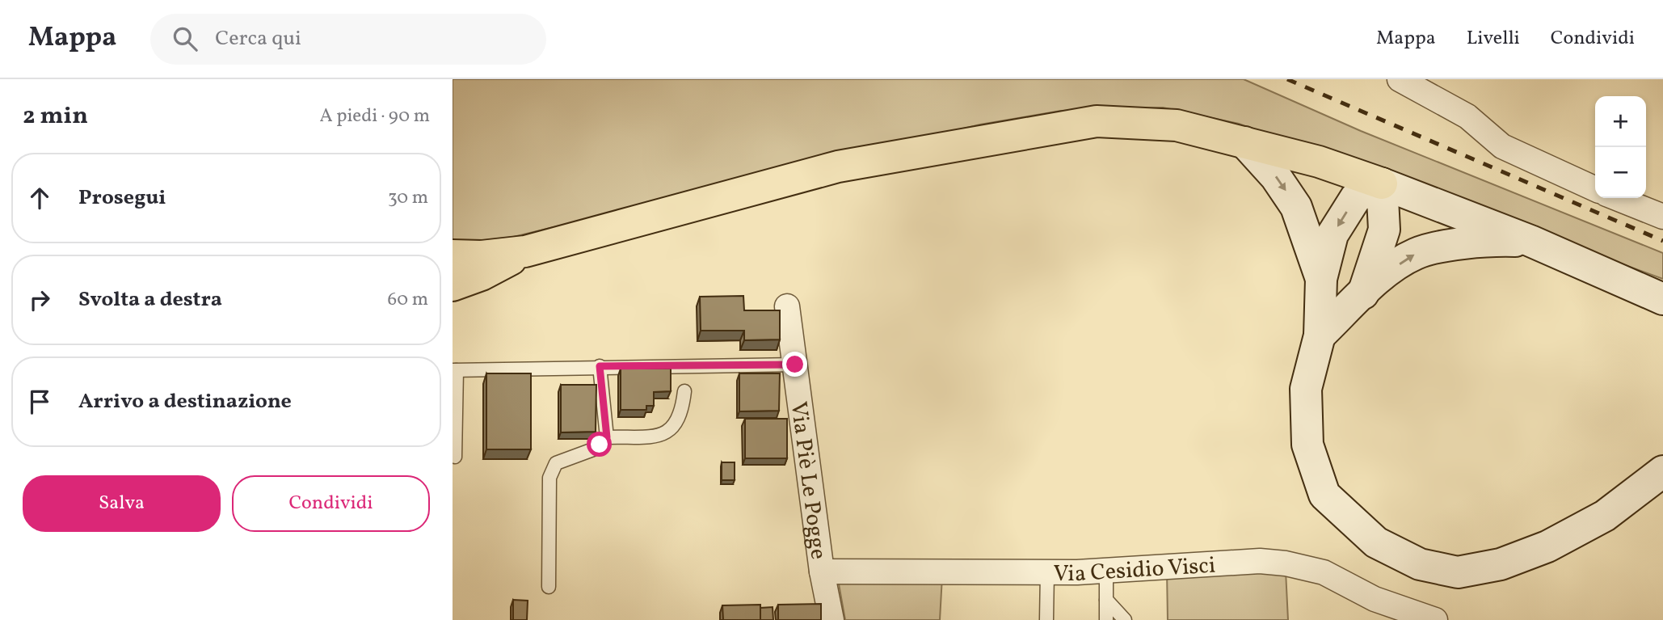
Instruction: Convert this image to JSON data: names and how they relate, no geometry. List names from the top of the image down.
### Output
{
  "streets": {
    "street": ["Via Piè Le Pogge", "Via Cesidio Visci"]
  },
  "crossings": [
    ["Via Piè Le Pogge", "Via Cesidio Visci"]
  ],
  "page": {
    "header": "Mappa",
    "search": "Cerca qui",
    "nav": ["Mappa", "Livelli", "Condividi"],
    "heading": ["2 min", "A piedi · 90 m"],
    "map_buttons": ["+", "−"],
    "list": [
      ["Prosegui", "30 m"],
      ["Svolta a destra", "60 m"],
      "Arrivo a destinazione"
    ],
    "buttons": ["Salva", "Condividi"]
  }
}
